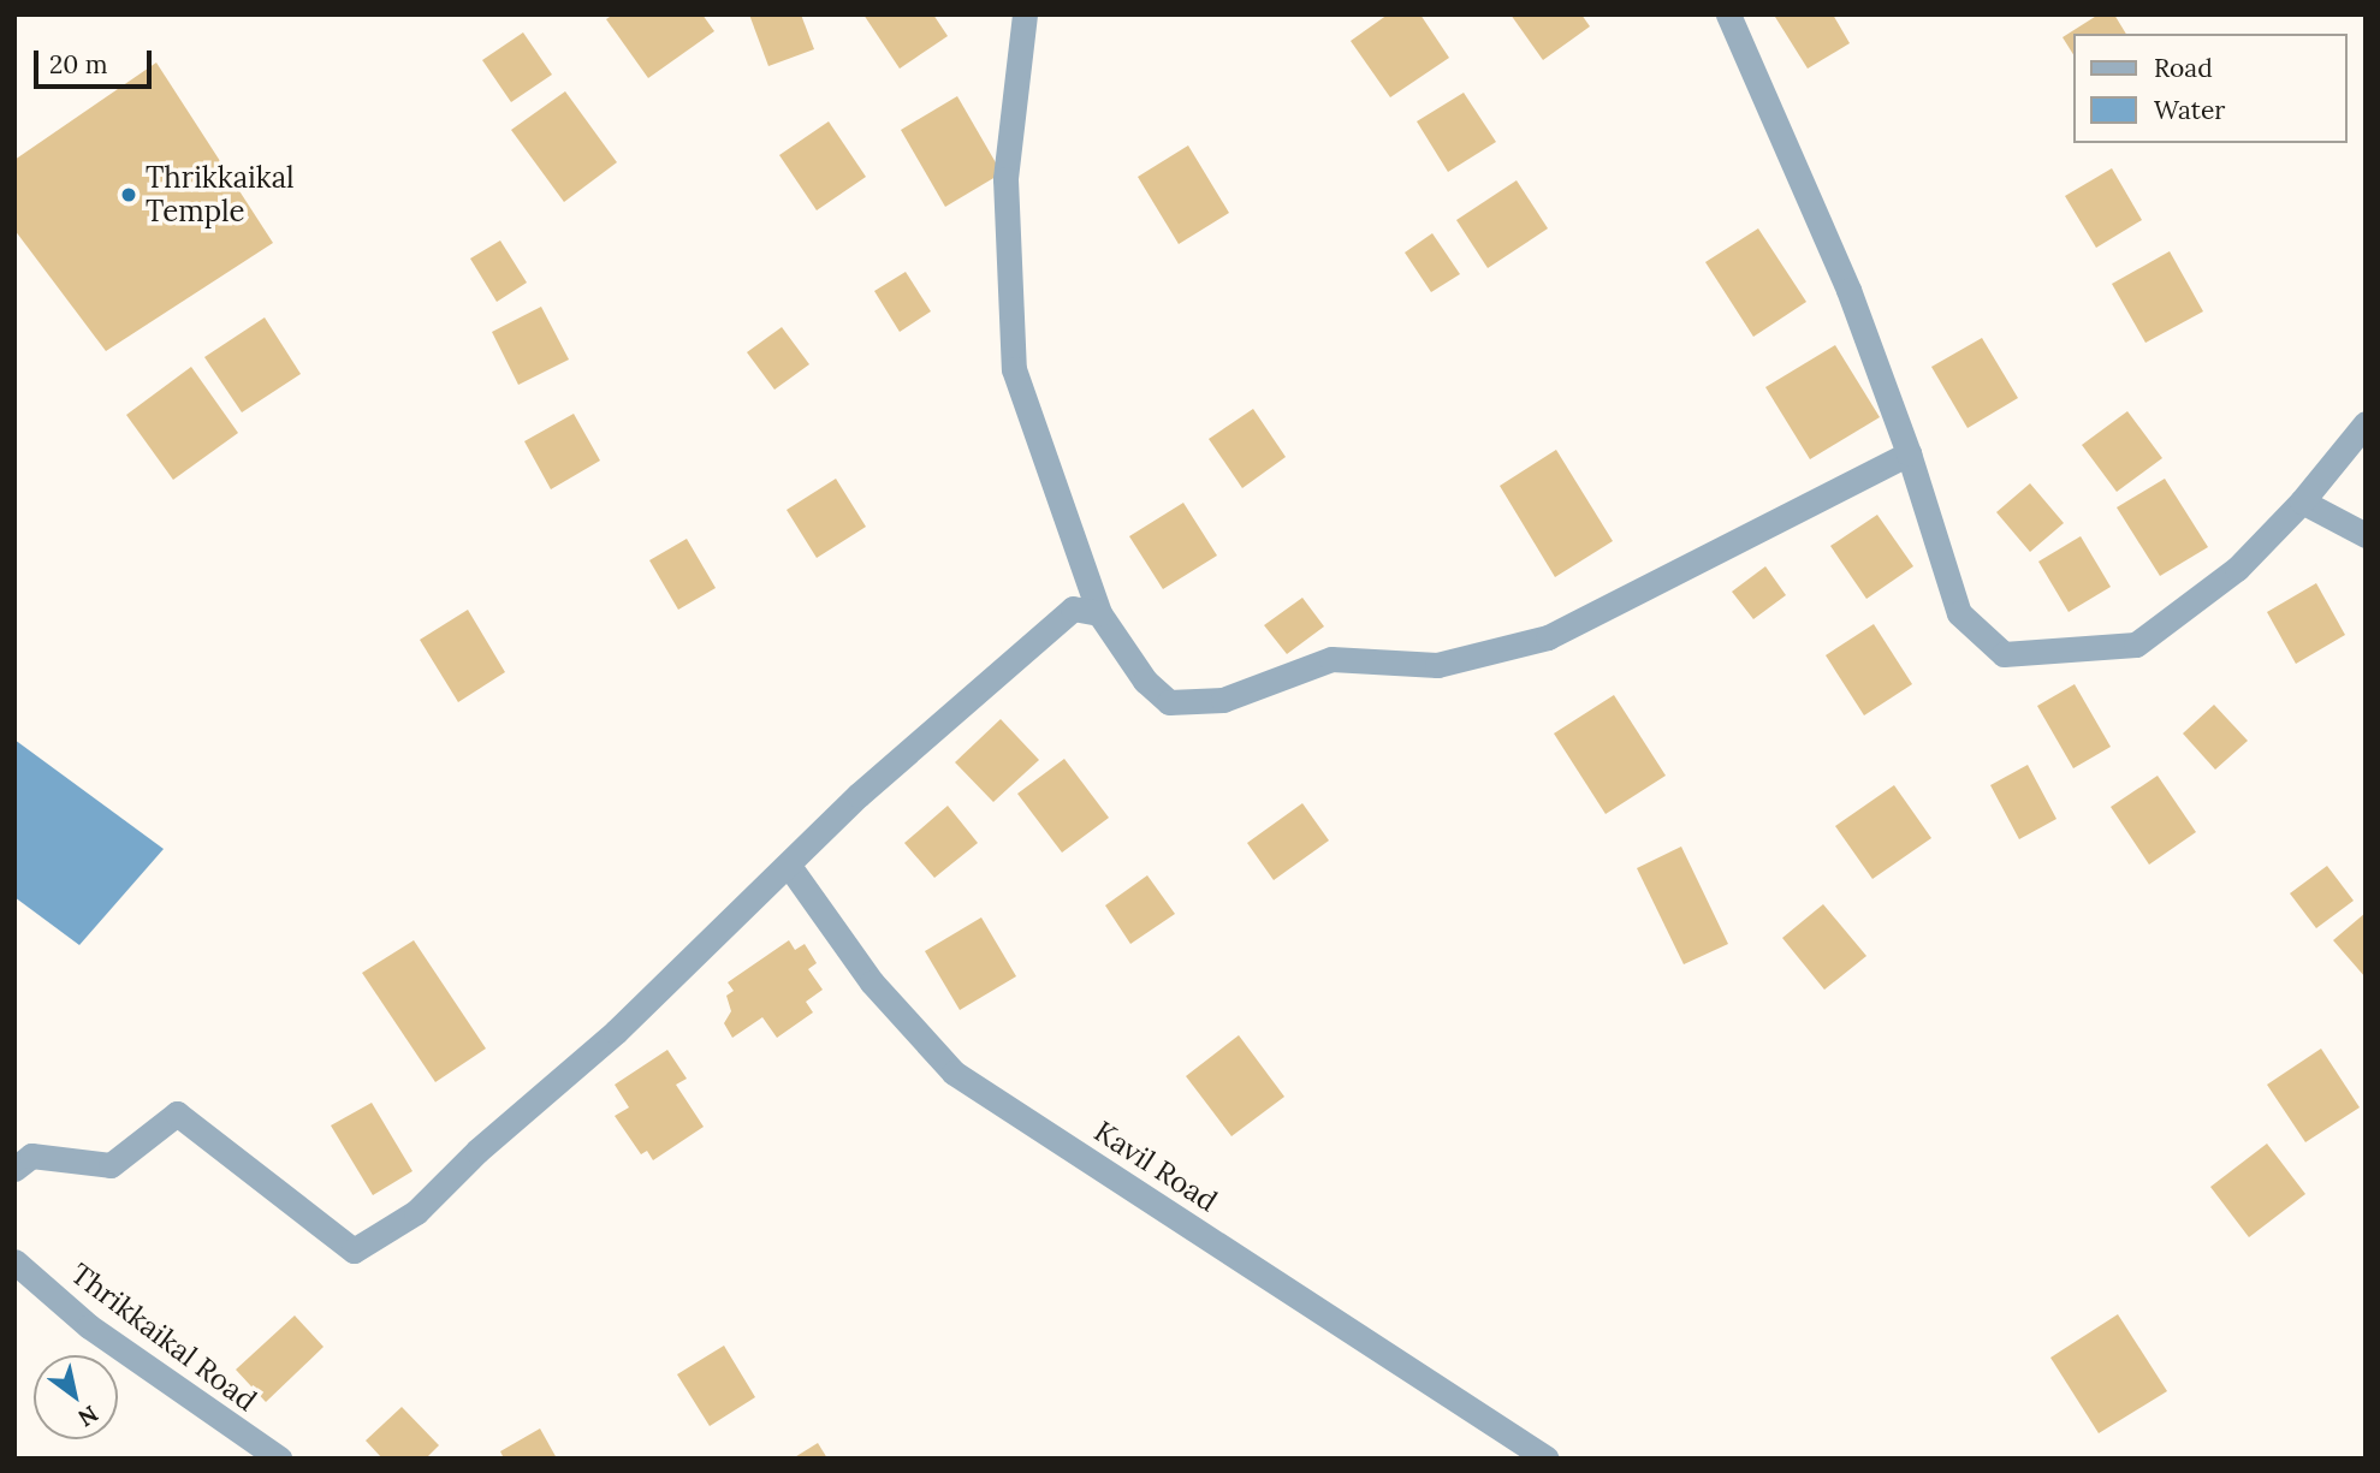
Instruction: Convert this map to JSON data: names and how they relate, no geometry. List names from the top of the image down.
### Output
{
  "streets": {
    "street": ["Kavil Road", "Thrikkaikal Road"]
  },
  "places": ["Thrikkaikal Temple"],
  "legend": ["Road", "Water"],
  "scale_bar": "20 m",
  "north": "bottom right"
}
